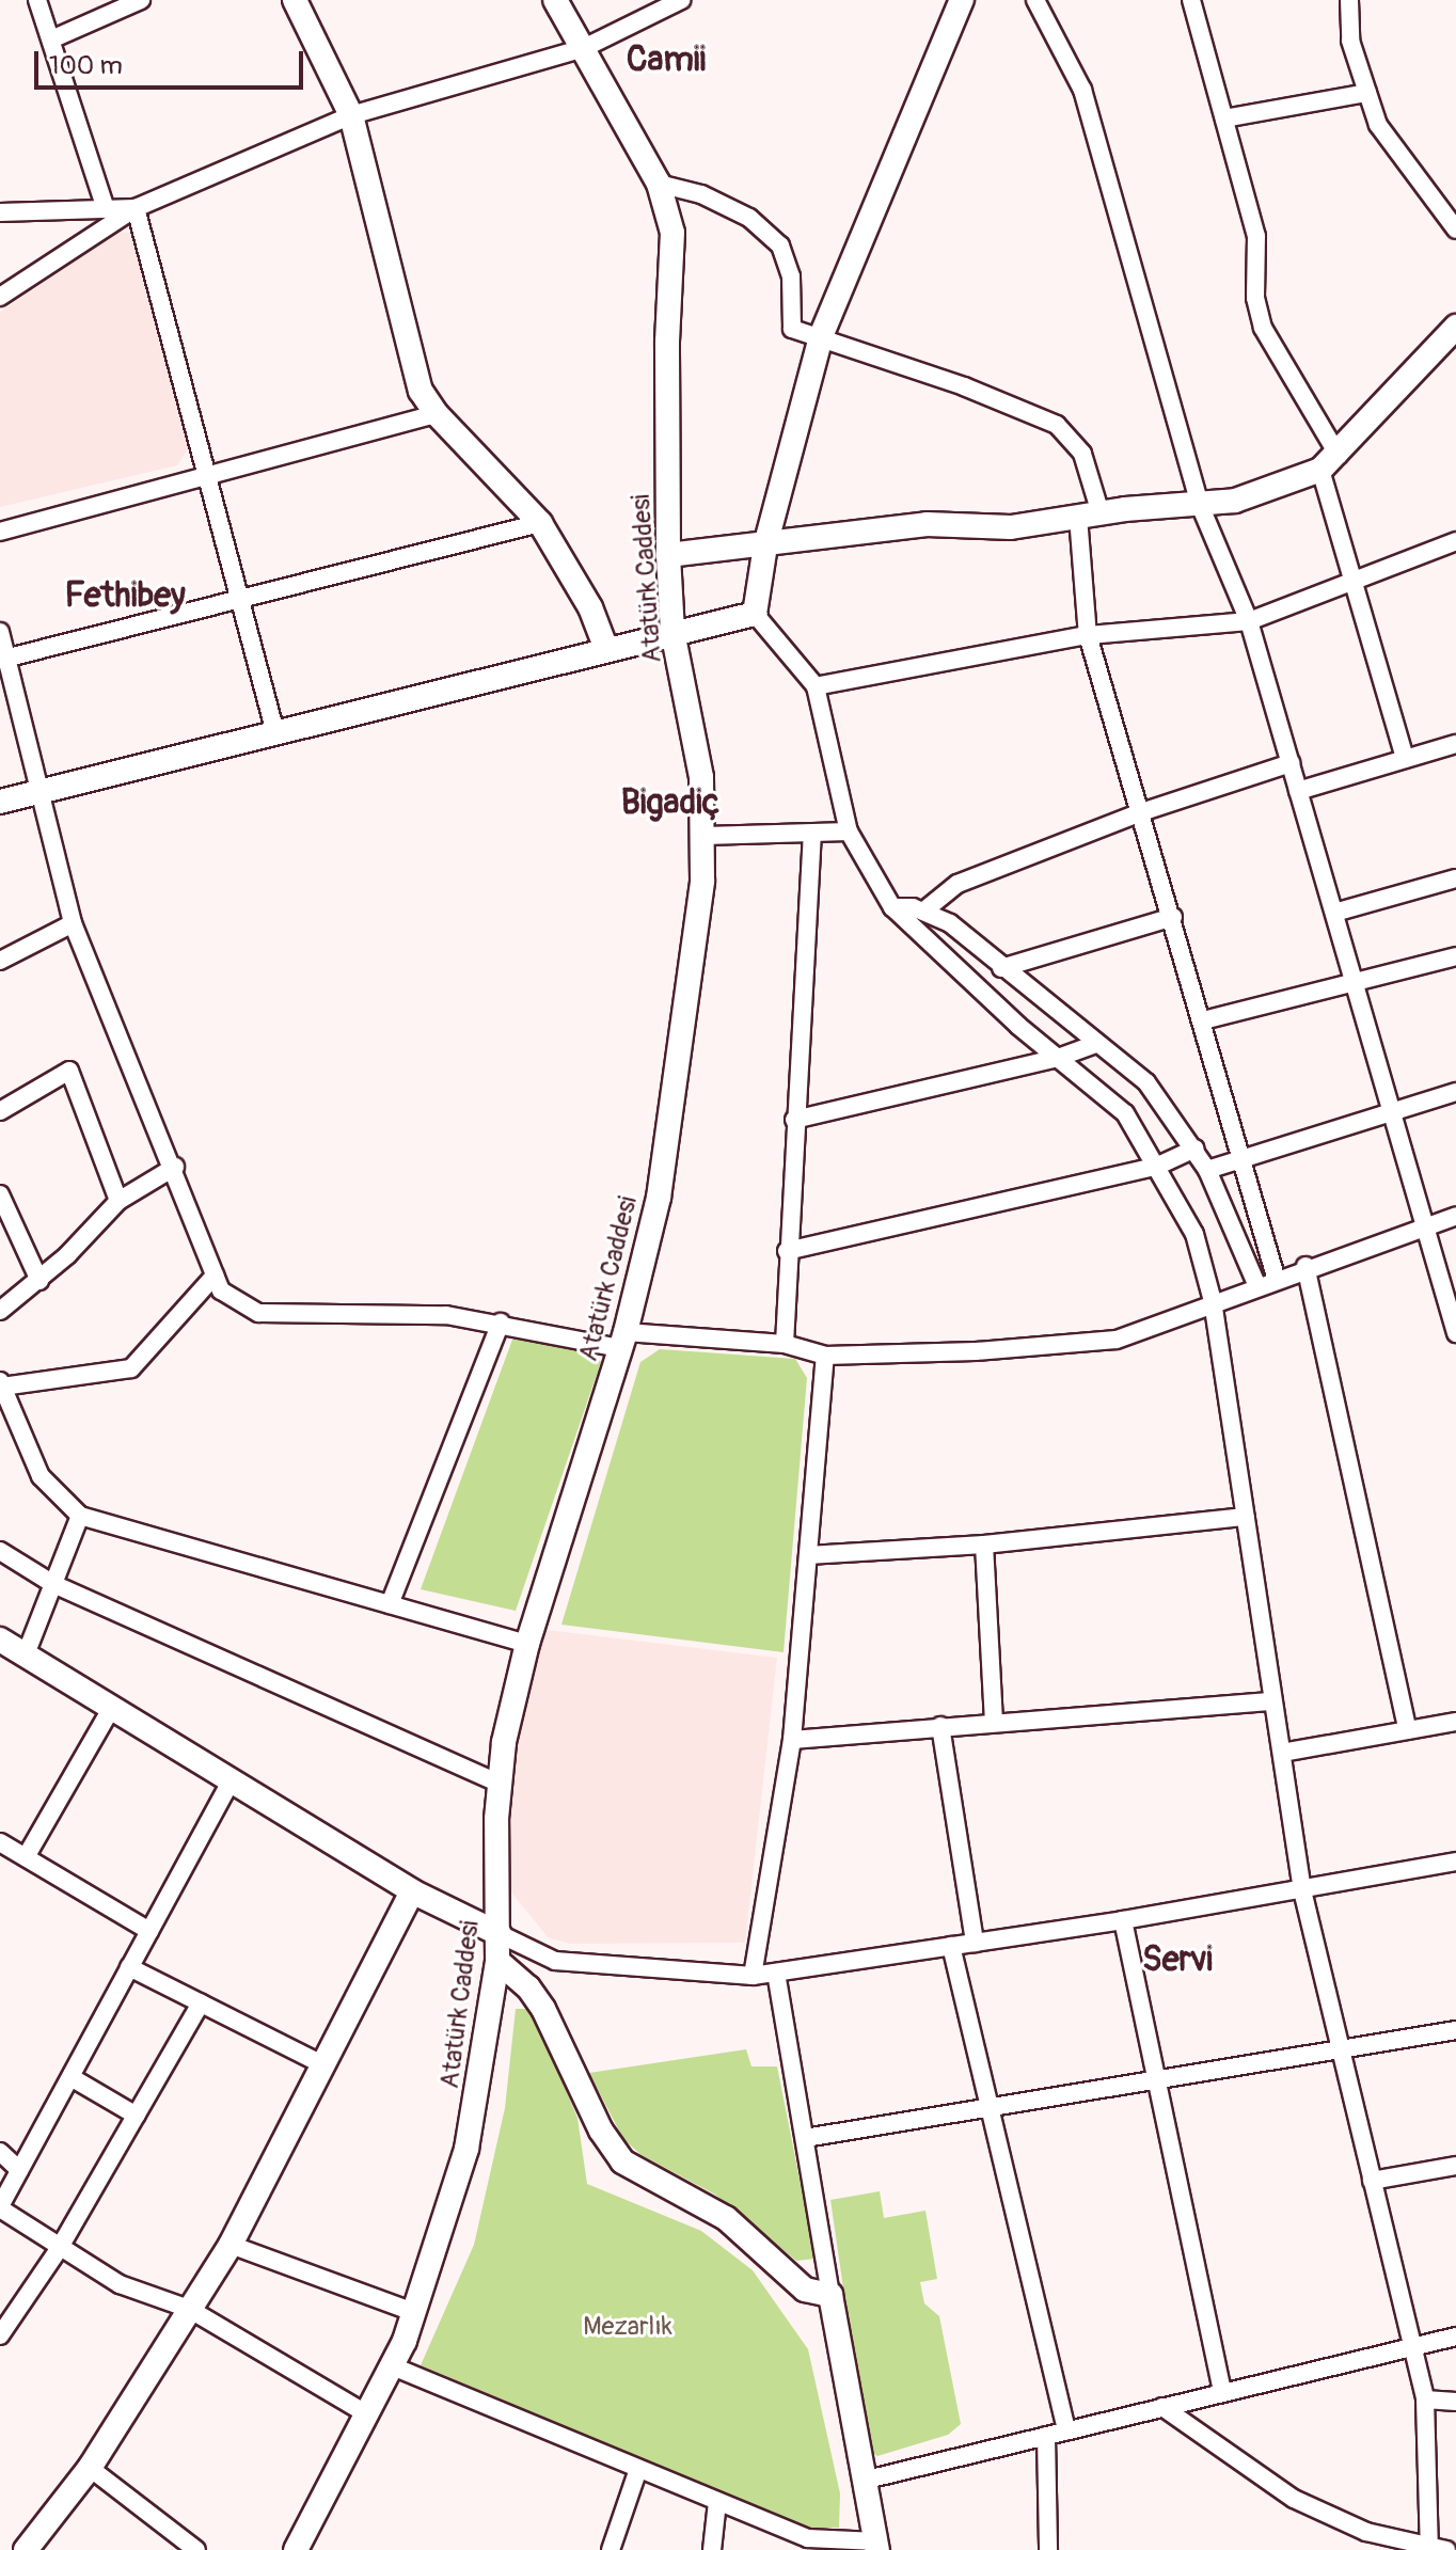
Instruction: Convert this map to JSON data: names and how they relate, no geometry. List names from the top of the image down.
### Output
{
  "streets": {
    "street": ["Atatürk Caddesi"]
  },
  "districts": [
    "Camii",
    "Fethibey",
    "Bigadiç",
    "Servi"
  ],
  "parks": ["Mezarlık"],
  "scale_bar": "100 m"
}
